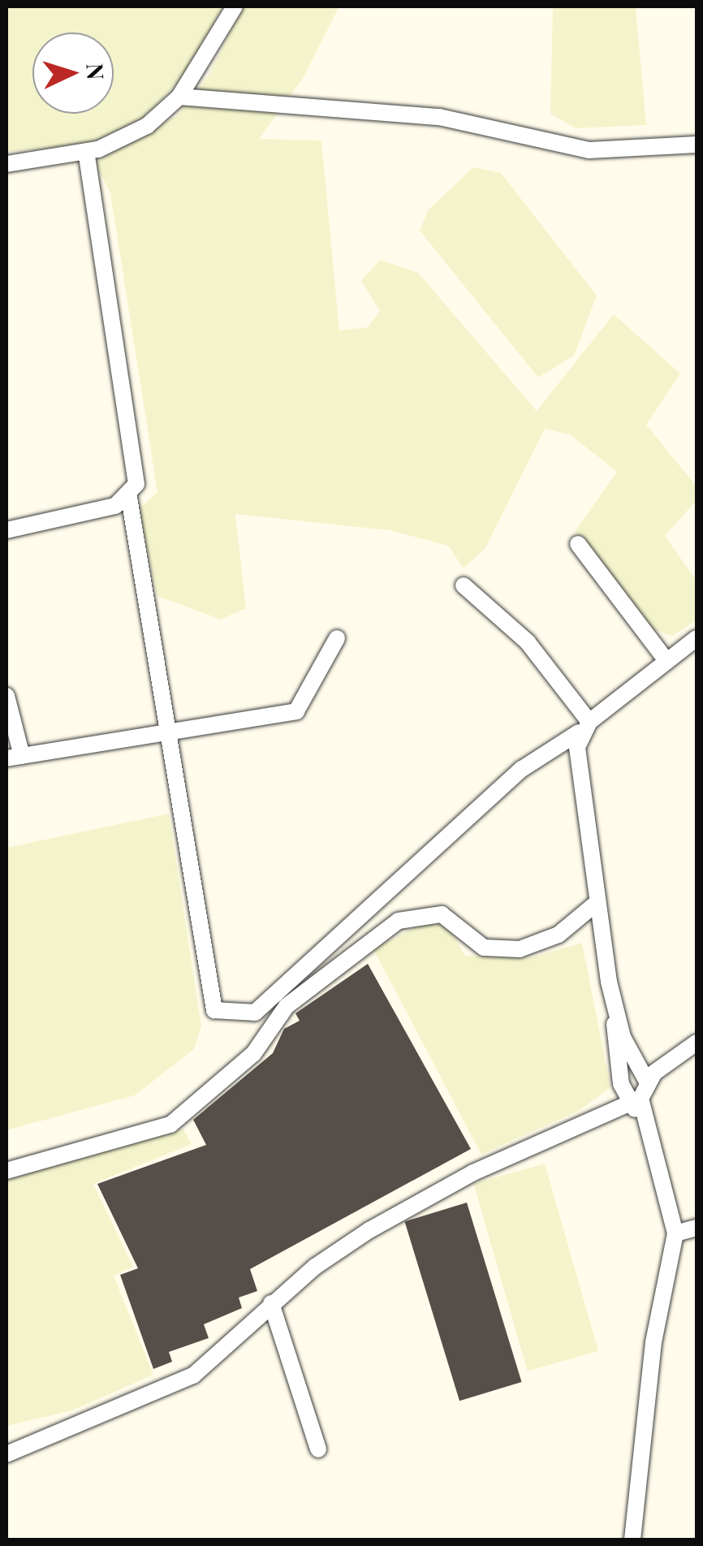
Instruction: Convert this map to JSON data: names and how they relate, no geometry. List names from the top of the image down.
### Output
{
  "north": "right"
}
